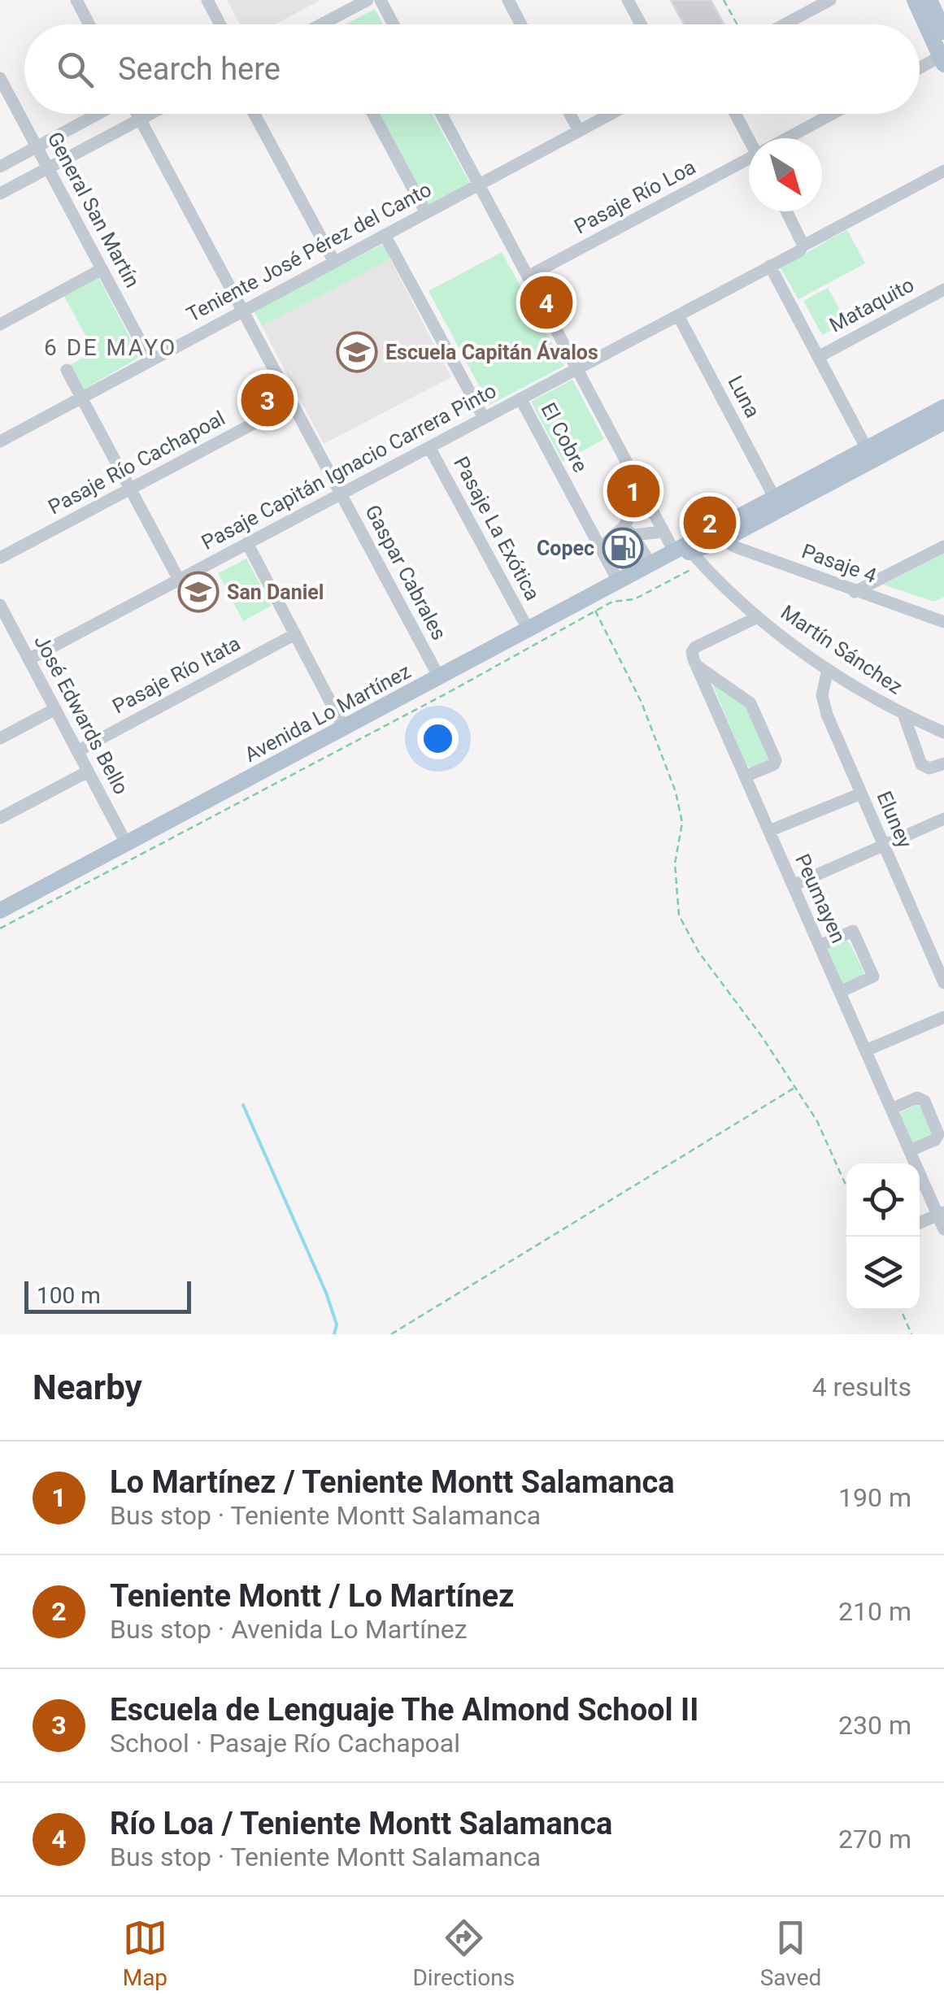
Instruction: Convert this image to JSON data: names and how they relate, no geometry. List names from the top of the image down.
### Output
{
  "streets": {
    "main road": ["Avenida Lo Martínez"],
    "street": [
      "Pasaje Río Loa",
      "General San Martín",
      "Teniente José Pérez del Canto",
      "Mataquito",
      "Luna",
      "El Cobre",
      "Pasaje Río Cachapoal",
      "Pasaje Capitán Ignacio Carrera Pinto",
      "Pasaje La Exótica",
      "Pasaje 4",
      "Gaspar Cabrales",
      "Martín Sánchez",
      "Pasaje Río Itata",
      "José Edwards Bello",
      "Eluney",
      "Peumayen"
    ]
  },
  "crossings": [
    ["Pasaje Río Loa", "Martín Sánchez"],
    ["General San Martín", "Teniente José Pérez del Canto"],
    ["Teniente José Pérez del Canto", "Gaspar Cabrales"],
    ["Teniente José Pérez del Canto", "Martín Sánchez"],
    ["Luna", "Pasaje Capitán Ignacio Carrera Pinto"],
    ["Luna", "Avenida Lo Martínez"],
    ["El Cobre", "Pasaje Capitán Ignacio Carrera Pinto"],
    ["El Cobre", "Avenida Lo Martínez"],
    ["Pasaje Río Cachapoal", "Gaspar Cabrales"],
    ["Pasaje Capitán Ignacio Carrera Pinto", "Pasaje La Exótica"],
    ["Pasaje Capitán Ignacio Carrera Pinto", "Gaspar Cabrales"],
    ["Pasaje Capitán Ignacio Carrera Pinto", "Martín Sánchez"],
    ["Pasaje Capitán Ignacio Carrera Pinto", "José Edwards Bello"],
    ["Pasaje La Exótica", "Avenida Lo Martínez"],
    ["Pasaje 4", "Avenida Lo Martínez"],
    ["Gaspar Cabrales", "Avenida Lo Martínez"],
    ["Martín Sánchez", "Avenida Lo Martínez"],
    ["Martín Sánchez", "Eluney"],
    ["Pasaje Río Itata", "José Edwards Bello"],
    ["Avenida Lo Martínez", "José Edwards Bello"]
  ],
  "districts": ["6 DE MAYO"],
  "places": {
    "school or university": ["Escuela Capitán Ávalos", "San Daniel"],
    "fuel station": ["Copec"]
  },
  "scale_bar": "100 m",
  "north": "bottom right",
  "page": {
    "search": "Search here",
    "pins": [
      "4",
      "3",
      "1",
      "2"
    ],
    "scale": "100 m",
    "heading": ["Nearby", "4 results"],
    "list": [
      {
        "mark": "1",
        "name": "Lo Martínez / Teniente Montt Salamanca",
        "note": "Bus stop · Teniente Montt Salamanca",
        "value": "190 m"
      },
      {
        "mark": "2",
        "name": "Teniente Montt / Lo Martínez",
        "note": "Bus stop · Avenida Lo Martínez",
        "value": "210 m"
      },
      {
        "mark": "3",
        "name": "Escuela de Lenguaje The Almond School II",
        "note": "School · Pasaje Río Cachapoal",
        "value": "230 m"
      },
      {
        "mark": "4",
        "name": "Río Loa / Teniente Montt Salamanca",
        "note": "Bus stop · Teniente Montt Salamanca",
        "value": "270 m"
      }
    ],
    "nav": ["Map", "Directions", "Saved"]
  }
}
